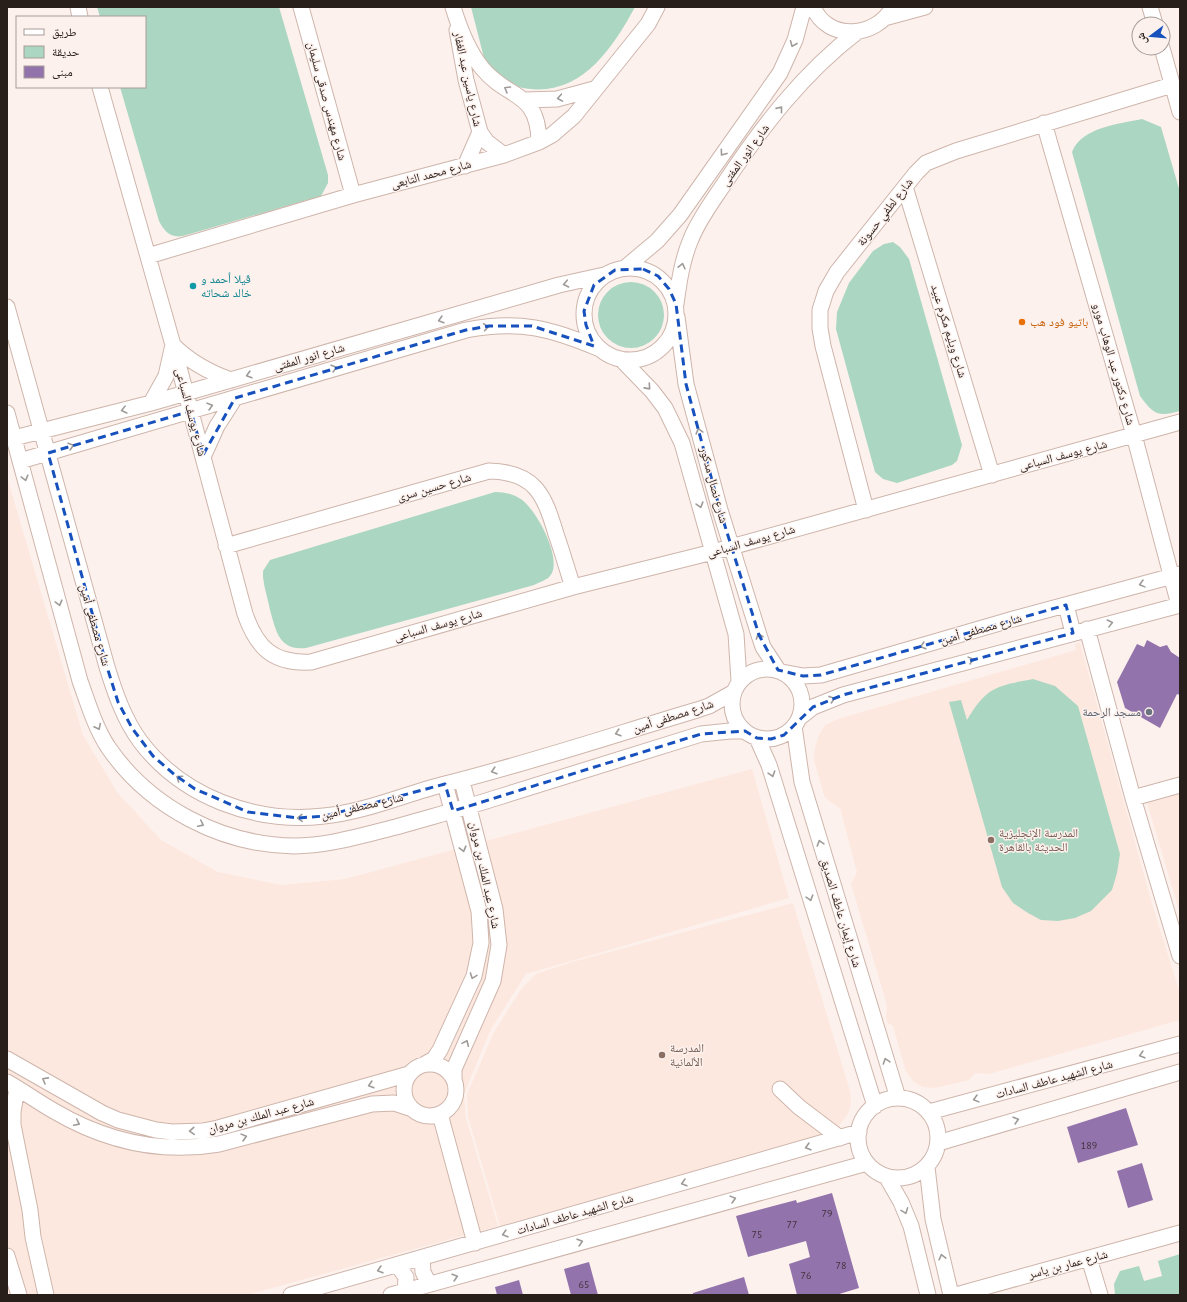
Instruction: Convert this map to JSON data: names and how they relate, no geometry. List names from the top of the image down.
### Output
{
  "streets": {
    "street": [
      "شارع ياسين عبد الغفار",
      "شارع مهندس صدقى سليمان",
      "شارع انور المفتى",
      "شارع محمد التابعى",
      "شارع لطفي حسونة",
      "شارع ويليم مكرم عبيد",
      "شارع دكتور عبد الوهاب مورو",
      "شارع يوسف السباعى",
      "شارع نصال مدكور",
      "شارع حسين سرى",
      "شارع مصطفى أمين",
      "شارع عبد الملك بن مروان",
      "شارع إيمان عاطف الصديق",
      "شارع الشهيد عاطف السادات",
      "شارع عمار بن ياسر"
    ]
  },
  "crossings": [
    ["شارع ياسين عبد الغفار", "شارع محمد التابعى"],
    ["شارع مهندس صدقى سليمان", "شارع محمد التابعى"],
    ["شارع انور المفتى", "شارع يوسف السباعى"],
    ["شارع انور المفتى", "شارع نصال مدكور"],
    ["شارع انور المفتى", "شارع مصطفى أمين"],
    ["شارع محمد التابعى", "شارع يوسف السباعى"],
    ["شارع لطفي حسونة", "شارع ويليم مكرم عبيد"],
    ["شارع لطفي حسونة", "شارع دكتور عبد الوهاب مورو"],
    ["شارع لطفي حسونة", "شارع يوسف السباعى"],
    ["شارع ويليم مكرم عبيد", "شارع يوسف السباعى"],
    ["شارع دكتور عبد الوهاب مورو", "شارع يوسف السباعى"],
    ["شارع دكتور عبد الوهاب مورو", "شارع مصطفى أمين"],
    ["شارع يوسف السباعى", "شارع نصال مدكور"],
    ["شارع يوسف السباعى", "شارع حسين سرى"],
    ["شارع نصال مدكور", "شارع مصطفى أمين"],
    ["شارع نصال مدكور", "شارع إيمان عاطف الصديق"],
    ["شارع مصطفى أمين", "شارع عبد الملك بن مروان"],
    ["شارع مصطفى أمين", "شارع إيمان عاطف الصديق"],
    ["شارع إيمان عاطف الصديق", "شارع الشهيد عاطف السادات"]
  ],
  "one_way": ["شارع ياسين عبد الغفار"],
  "places": [
    "ڤيلا أحمد و خالد شحاته",
    "باتيو فود هب",
    "مسجد الرحمة",
    "المدرسة الإنجليزية الحديثة بالقاهرة",
    "المدرسة الألمانية"
  ],
  "house_numbers": [
    "189",
    "79",
    "77",
    "75",
    "78",
    "76",
    "65"
  ],
  "legend": ["طريق", "حديقة", "مبنى"],
  "north": "left"
}
